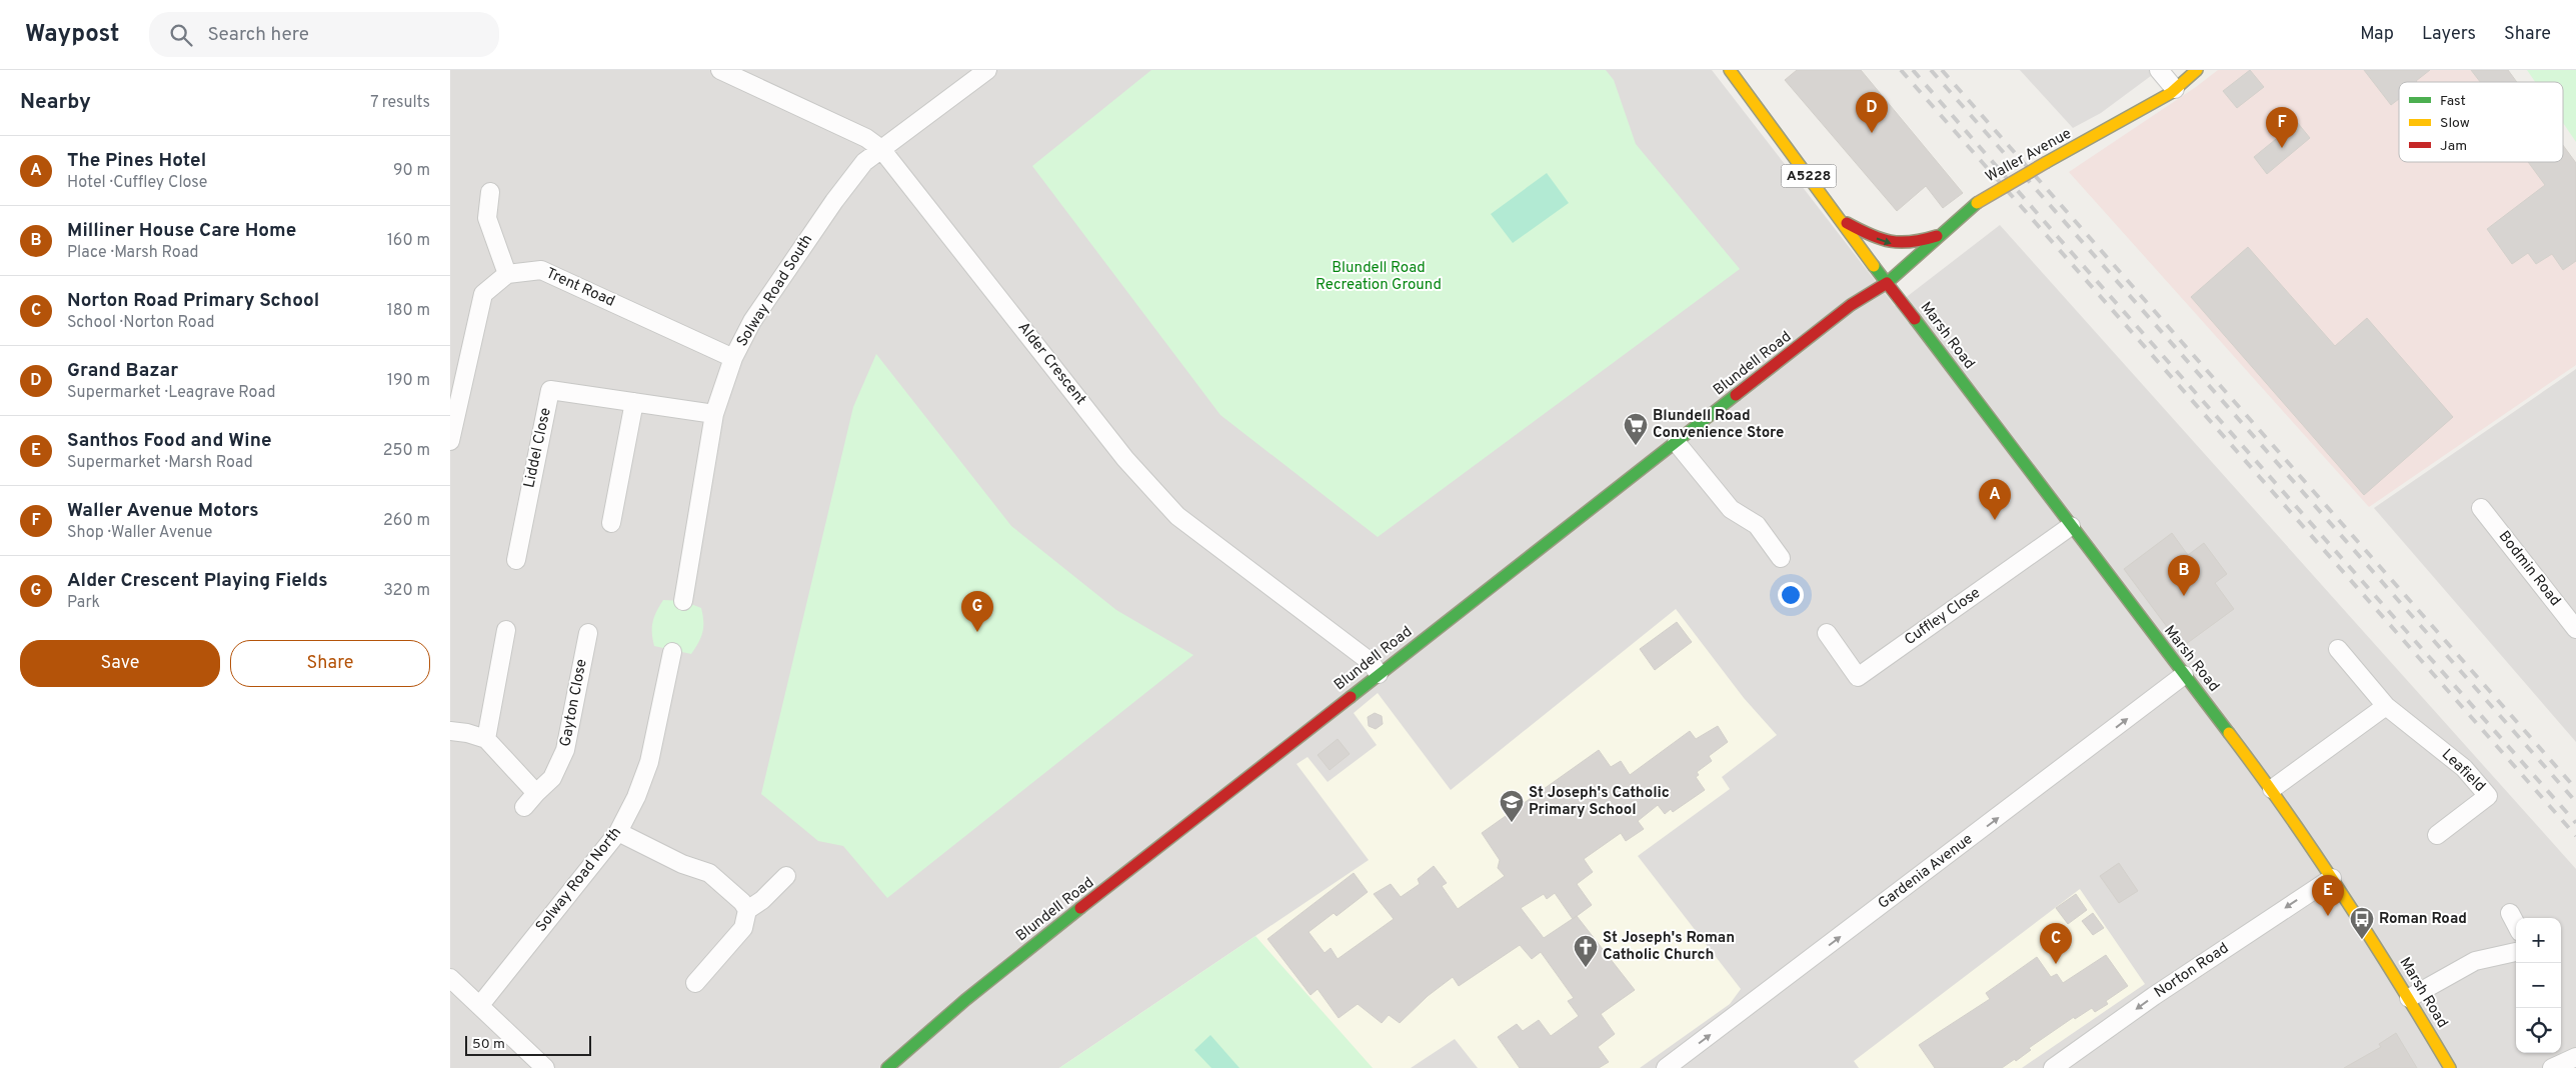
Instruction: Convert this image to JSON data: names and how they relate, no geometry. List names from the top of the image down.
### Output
{
  "streets": {
    "main road": [
      "Waller Avenue",
      "A5228",
      "Marsh Road",
      "Blundell Road"
    ],
    "street": [
      "Trent Road",
      "Solway Road South",
      "Alder Crescent",
      "Liddel Close",
      "Bodmin Road",
      "Cuffley Close",
      "Gayton Close",
      "Leafield",
      "Gardenia Avenue",
      "Solway Road North",
      "Norton Road"
    ]
  },
  "crossings": [
    ["Waller Avenue", "A5228"],
    ["Waller Avenue", "Marsh Road"],
    ["Waller Avenue", "Blundell Road"],
    ["A5228", "Marsh Road"],
    ["A5228", "Blundell Road"],
    ["Trent Road", "Solway Road South"],
    ["Solway Road South", "Alder Crescent"],
    ["Solway Road South", "Liddel Close"],
    ["Marsh Road", "Blundell Road"],
    ["Marsh Road", "Cuffley Close"],
    ["Marsh Road", "Gardenia Avenue"],
    ["Marsh Road", "Norton Road"],
    ["Alder Crescent", "Blundell Road"]
  ],
  "one_way": ["Gardenia Avenue", "Norton Road"],
  "parks": ["Blundell Road Recreation Ground"],
  "places": {
    "supermarket": ["Blundell Road Convenience Store"],
    "school or university": ["St Joseph's Catholic Primary School"],
    "bus stop": ["Roman Road"],
    "church": ["St Joseph's Roman Catholic Church"]
  },
  "legend": ["Fast", "Slow", "Jam"],
  "scale_bar": "50 m",
  "page": {
    "header": "Waypost",
    "search": "Search here",
    "nav": ["Map", "Layers", "Share"],
    "heading": ["Nearby", "7 results"],
    "pins": [
      "D",
      "F",
      "A",
      "B",
      "G",
      "E",
      "C"
    ],
    "list": [
      {
        "mark": "A",
        "name": "The Pines Hotel",
        "note": "Hotel · Cuffley Close",
        "value": "90 m"
      },
      {
        "mark": "B",
        "name": "Milliner House Care Home",
        "note": "Place · Marsh Road",
        "value": "160 m"
      },
      {
        "mark": "C",
        "name": "Norton Road Primary School",
        "note": "School · Norton Road",
        "value": "180 m"
      },
      {
        "mark": "D",
        "name": "Grand Bazar",
        "note": "Supermarket · Leagrave Road",
        "value": "190 m"
      },
      {
        "mark": "E",
        "name": "Santhos Food and Wine",
        "note": "Supermarket · Marsh Road",
        "value": "250 m"
      },
      {
        "mark": "F",
        "name": "Waller Avenue Motors",
        "note": "Shop · Waller Avenue",
        "value": "260 m"
      },
      {
        "mark": "G",
        "name": "Alder Crescent Playing Fields",
        "note": "Park",
        "value": "320 m"
      }
    ],
    "buttons": ["Save", "Share"],
    "map_buttons": ["+", "−"],
    "scale": "50 m"
  }
}
